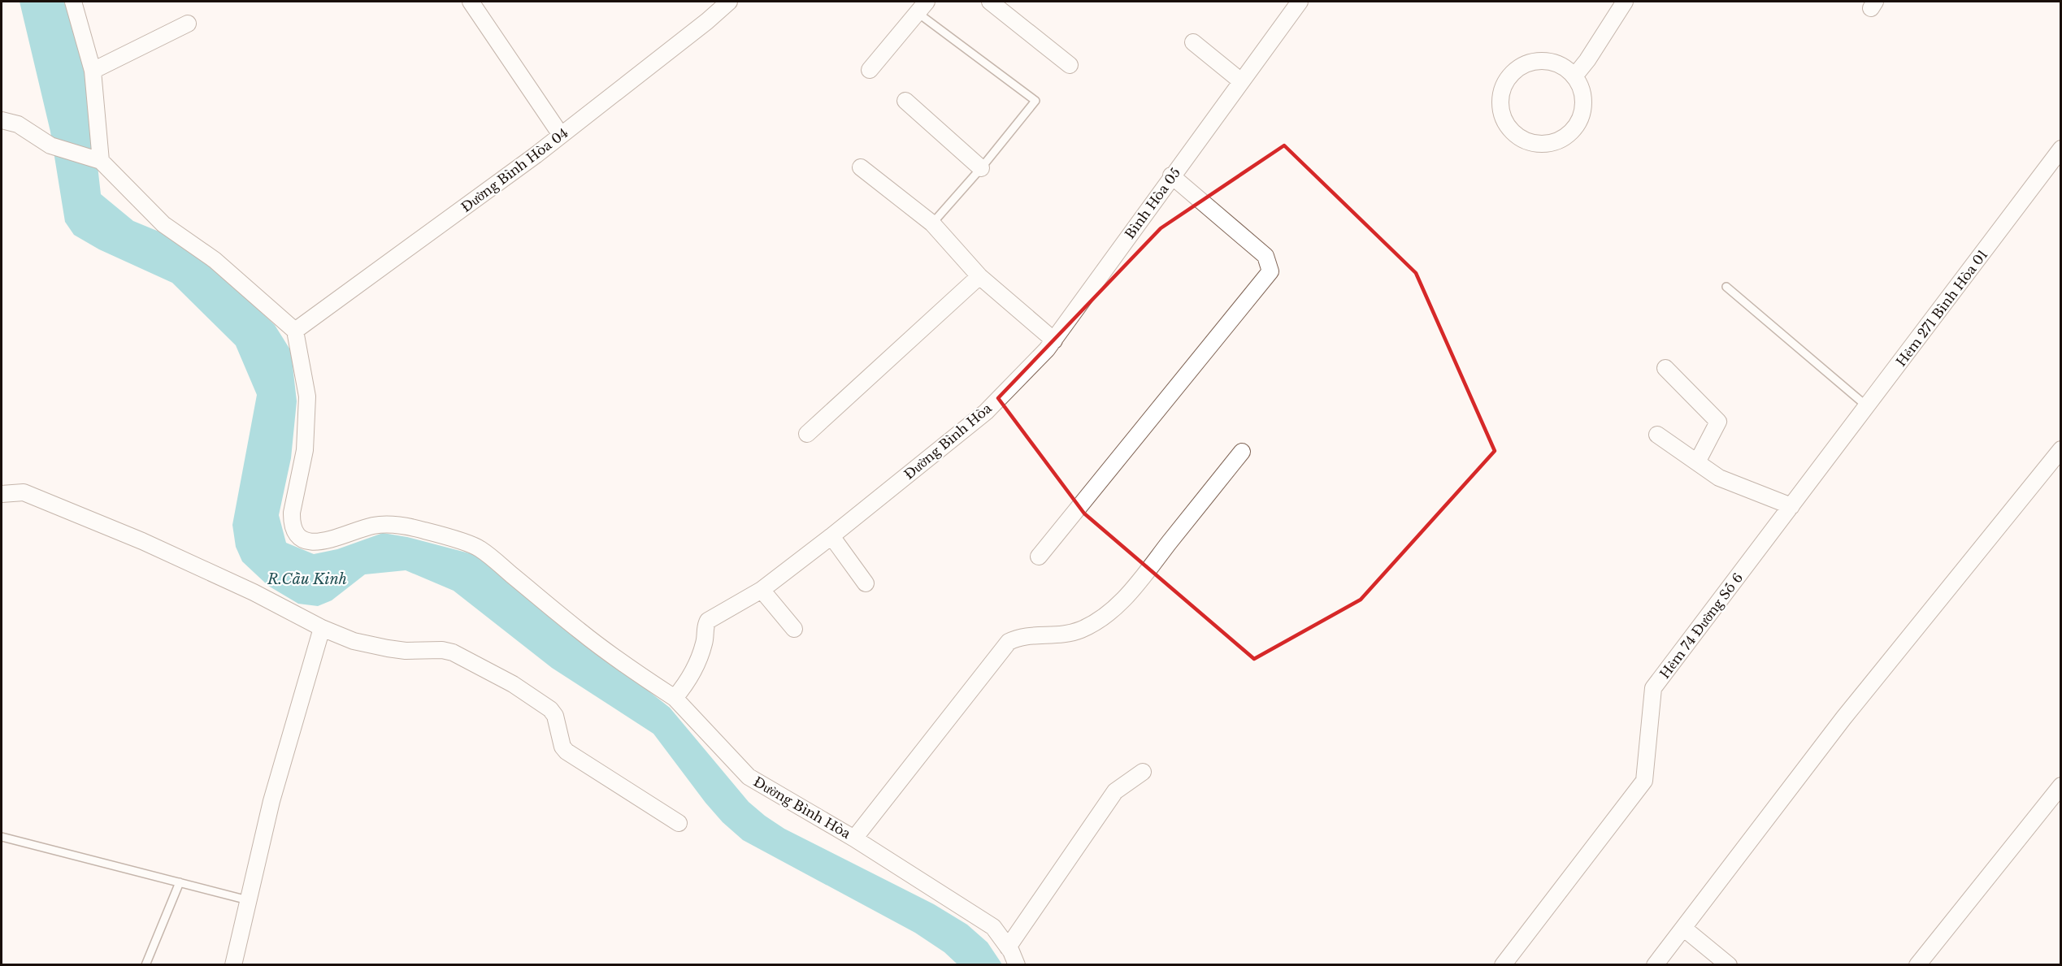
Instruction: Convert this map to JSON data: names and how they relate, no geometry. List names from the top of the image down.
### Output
{
  "streets": {
    "street": [
      "Đường Bình Hòa 04",
      "Bình Hòa 05",
      "Hẻm 271 Bình Hòa 01",
      "Đường Bình Hòa",
      "Hẻm 74 Đường Số 6"
    ]
  },
  "crossings": [
    ["Bình Hòa 05", "Đường Bình Hòa"],
    ["Hẻm 271 Bình Hòa 01", "Hẻm 74 Đường Số 6"]
  ],
  "water": ["R.Cầu Kinh"]
}
